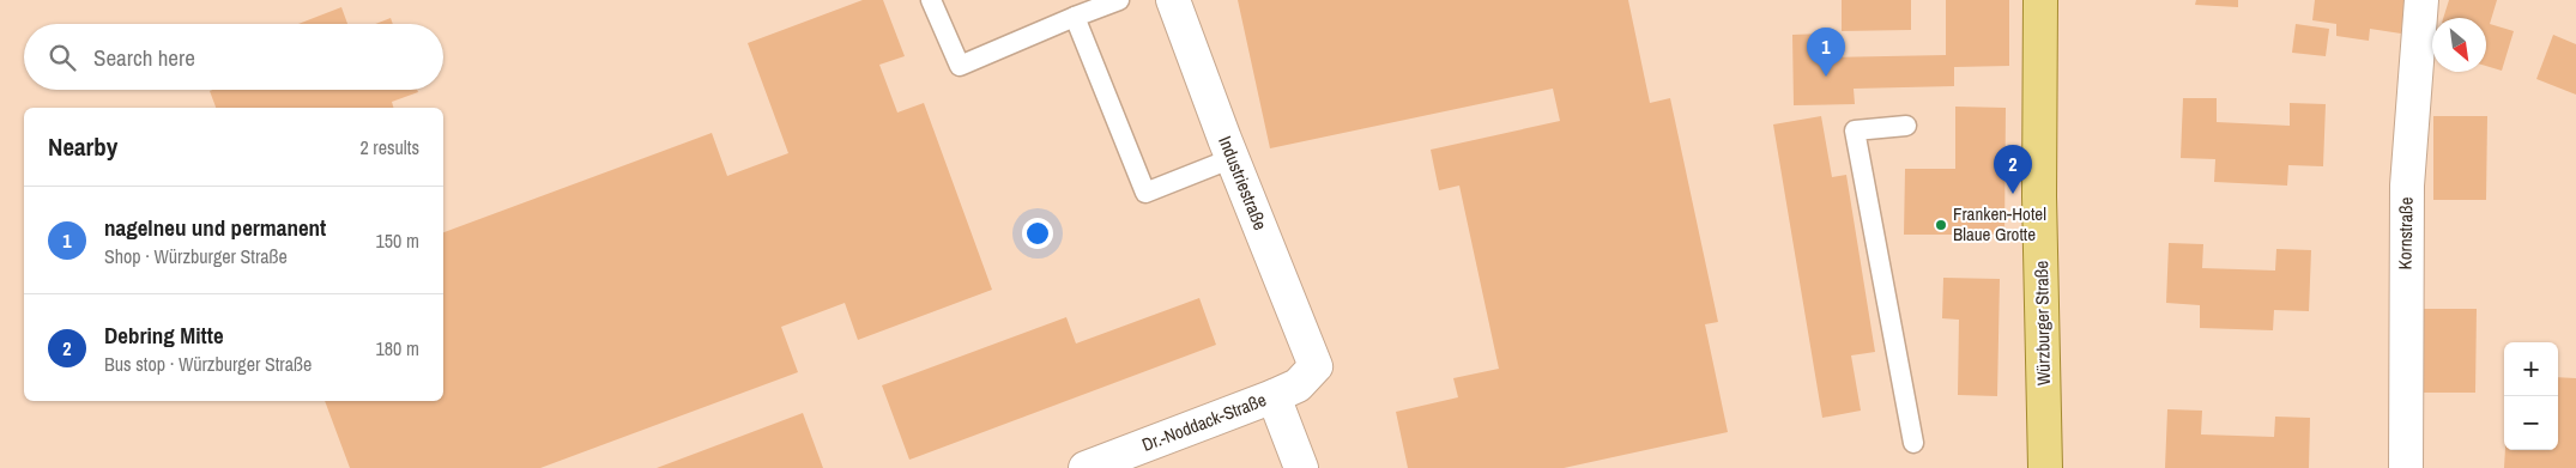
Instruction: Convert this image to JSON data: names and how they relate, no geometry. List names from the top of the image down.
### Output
{
  "streets": {
    "main road": ["Würzburger Straße"],
    "street": ["Industriestraße", "Kornstraße", "Dr.-Noddack-Straße"]
  },
  "crossings": [
    ["Industriestraße", "Dr.-Noddack-Straße"]
  ],
  "places": ["Franken-Hotel Blaue Grotte"],
  "north": "bottom right",
  "page": {
    "search": "Search here",
    "pins": ["1", "2"],
    "heading": ["Nearby", "2 results"],
    "list": [
      {
        "mark": "1",
        "name": "nagelneu und permanent",
        "note": "Shop · Würzburger Straße",
        "value": "150 m"
      },
      {
        "mark": "2",
        "name": "Debring Mitte",
        "note": "Bus stop · Würzburger Straße",
        "value": "180 m"
      }
    ],
    "map_buttons": ["+", "−"]
  }
}
